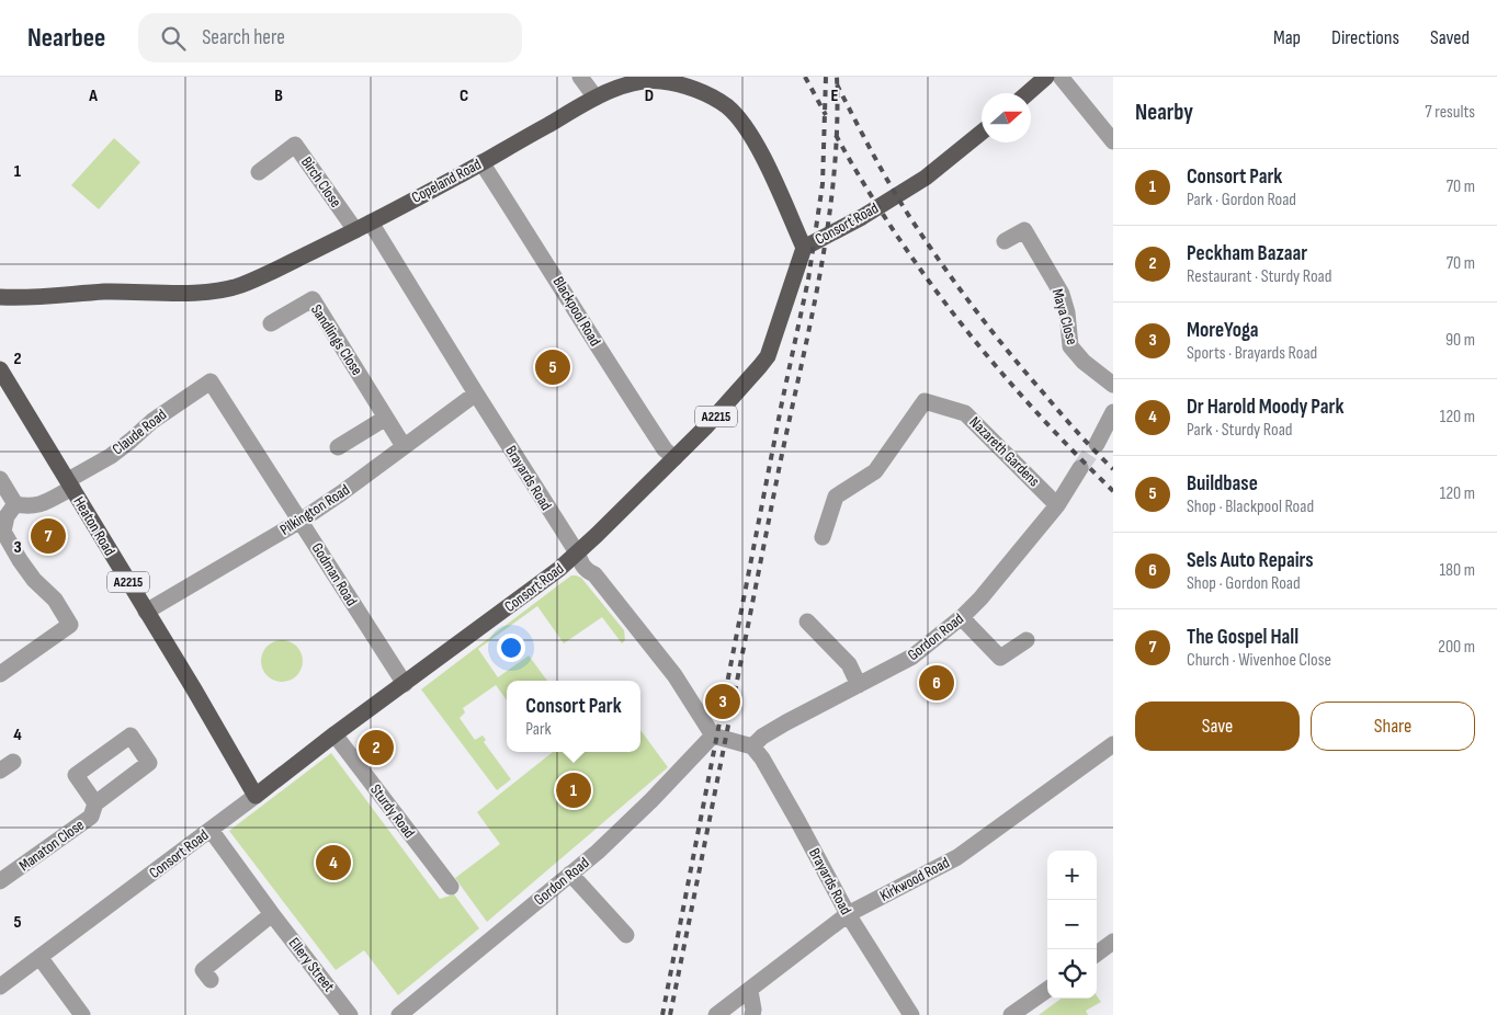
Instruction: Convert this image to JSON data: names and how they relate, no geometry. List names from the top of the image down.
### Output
{
  "streets": {
    "main road": [
      "Copeland Road",
      "Consort Road",
      "A2215",
      "Heaton Road"
    ],
    "street": [
      "Birch Close",
      "Blackpool Road",
      "Maya Close",
      "Sandlings Close",
      "Claude Road",
      "Nazareth Gardens",
      "Brayards Road",
      "Pilkington Road",
      "Godman Road",
      "Gordon Road",
      "Sturdy Road",
      "Manaton Close",
      "Kirkwood Road",
      "Ellery Street"
    ]
  },
  "crossings": [
    ["Copeland Road", "Birch Close"],
    ["Copeland Road", "Consort Road"],
    ["Copeland Road", "Blackpool Road"],
    ["Copeland Road", "Brayards Road"],
    ["Consort Road", "Blackpool Road"],
    ["Consort Road", "Brayards Road"],
    ["Consort Road", "Heaton Road"],
    ["Consort Road", "Godman Road"],
    ["Consort Road", "Sturdy Road"],
    ["Consort Road", "Ellery Street"],
    ["Sandlings Close", "Pilkington Road"],
    ["Claude Road", "Heaton Road"],
    ["Claude Road", "Godman Road"],
    ["Nazareth Gardens", "Gordon Road"],
    ["Brayards Road", "Pilkington Road"],
    ["Brayards Road", "Gordon Road"],
    ["Brayards Road", "Kirkwood Road"],
    ["Pilkington Road", "Heaton Road"],
    ["Pilkington Road", "Godman Road"]
  ],
  "north": "right",
  "page": {
    "header": "Nearbee",
    "search": "Search here",
    "nav": ["Map", "Directions", "Saved"],
    "heading": ["Nearby", "7 results"],
    "list": [
      {
        "mark": "1",
        "name": "Consort Park",
        "note": "Park · Gordon Road",
        "value": "70 m"
      },
      {
        "mark": "2",
        "name": "Peckham Bazaar",
        "note": "Restaurant · Sturdy Road",
        "value": "70 m"
      },
      {
        "mark": "3",
        "name": "MoreYoga",
        "note": "Sports · Brayards Road",
        "value": "90 m"
      },
      {
        "mark": "4",
        "name": "Dr Harold Moody Park",
        "note": "Park · Sturdy Road",
        "value": "120 m"
      },
      {
        "mark": "5",
        "name": "Buildbase",
        "note": "Shop · Blackpool Road",
        "value": "120 m"
      },
      {
        "mark": "6",
        "name": "Sels Auto Repairs",
        "note": "Shop · Gordon Road",
        "value": "180 m"
      },
      {
        "mark": "7",
        "name": "The Gospel Hall",
        "note": "Church · Wivenhoe Close",
        "value": "200 m"
      }
    ],
    "pins": [
      "5",
      "7",
      "6",
      "3",
      "2",
      "1",
      "4"
    ],
    "popup": ["Consort Park", "Park"],
    "buttons": ["Save", "Share"],
    "map_buttons": ["+", "−"]
  },
  "grid": {
    "columns": [
      "A",
      "B",
      "C",
      "D",
      "E"
    ],
    "rows": [
      "1",
      "2",
      "3",
      "4",
      "5"
    ]
  }
}
